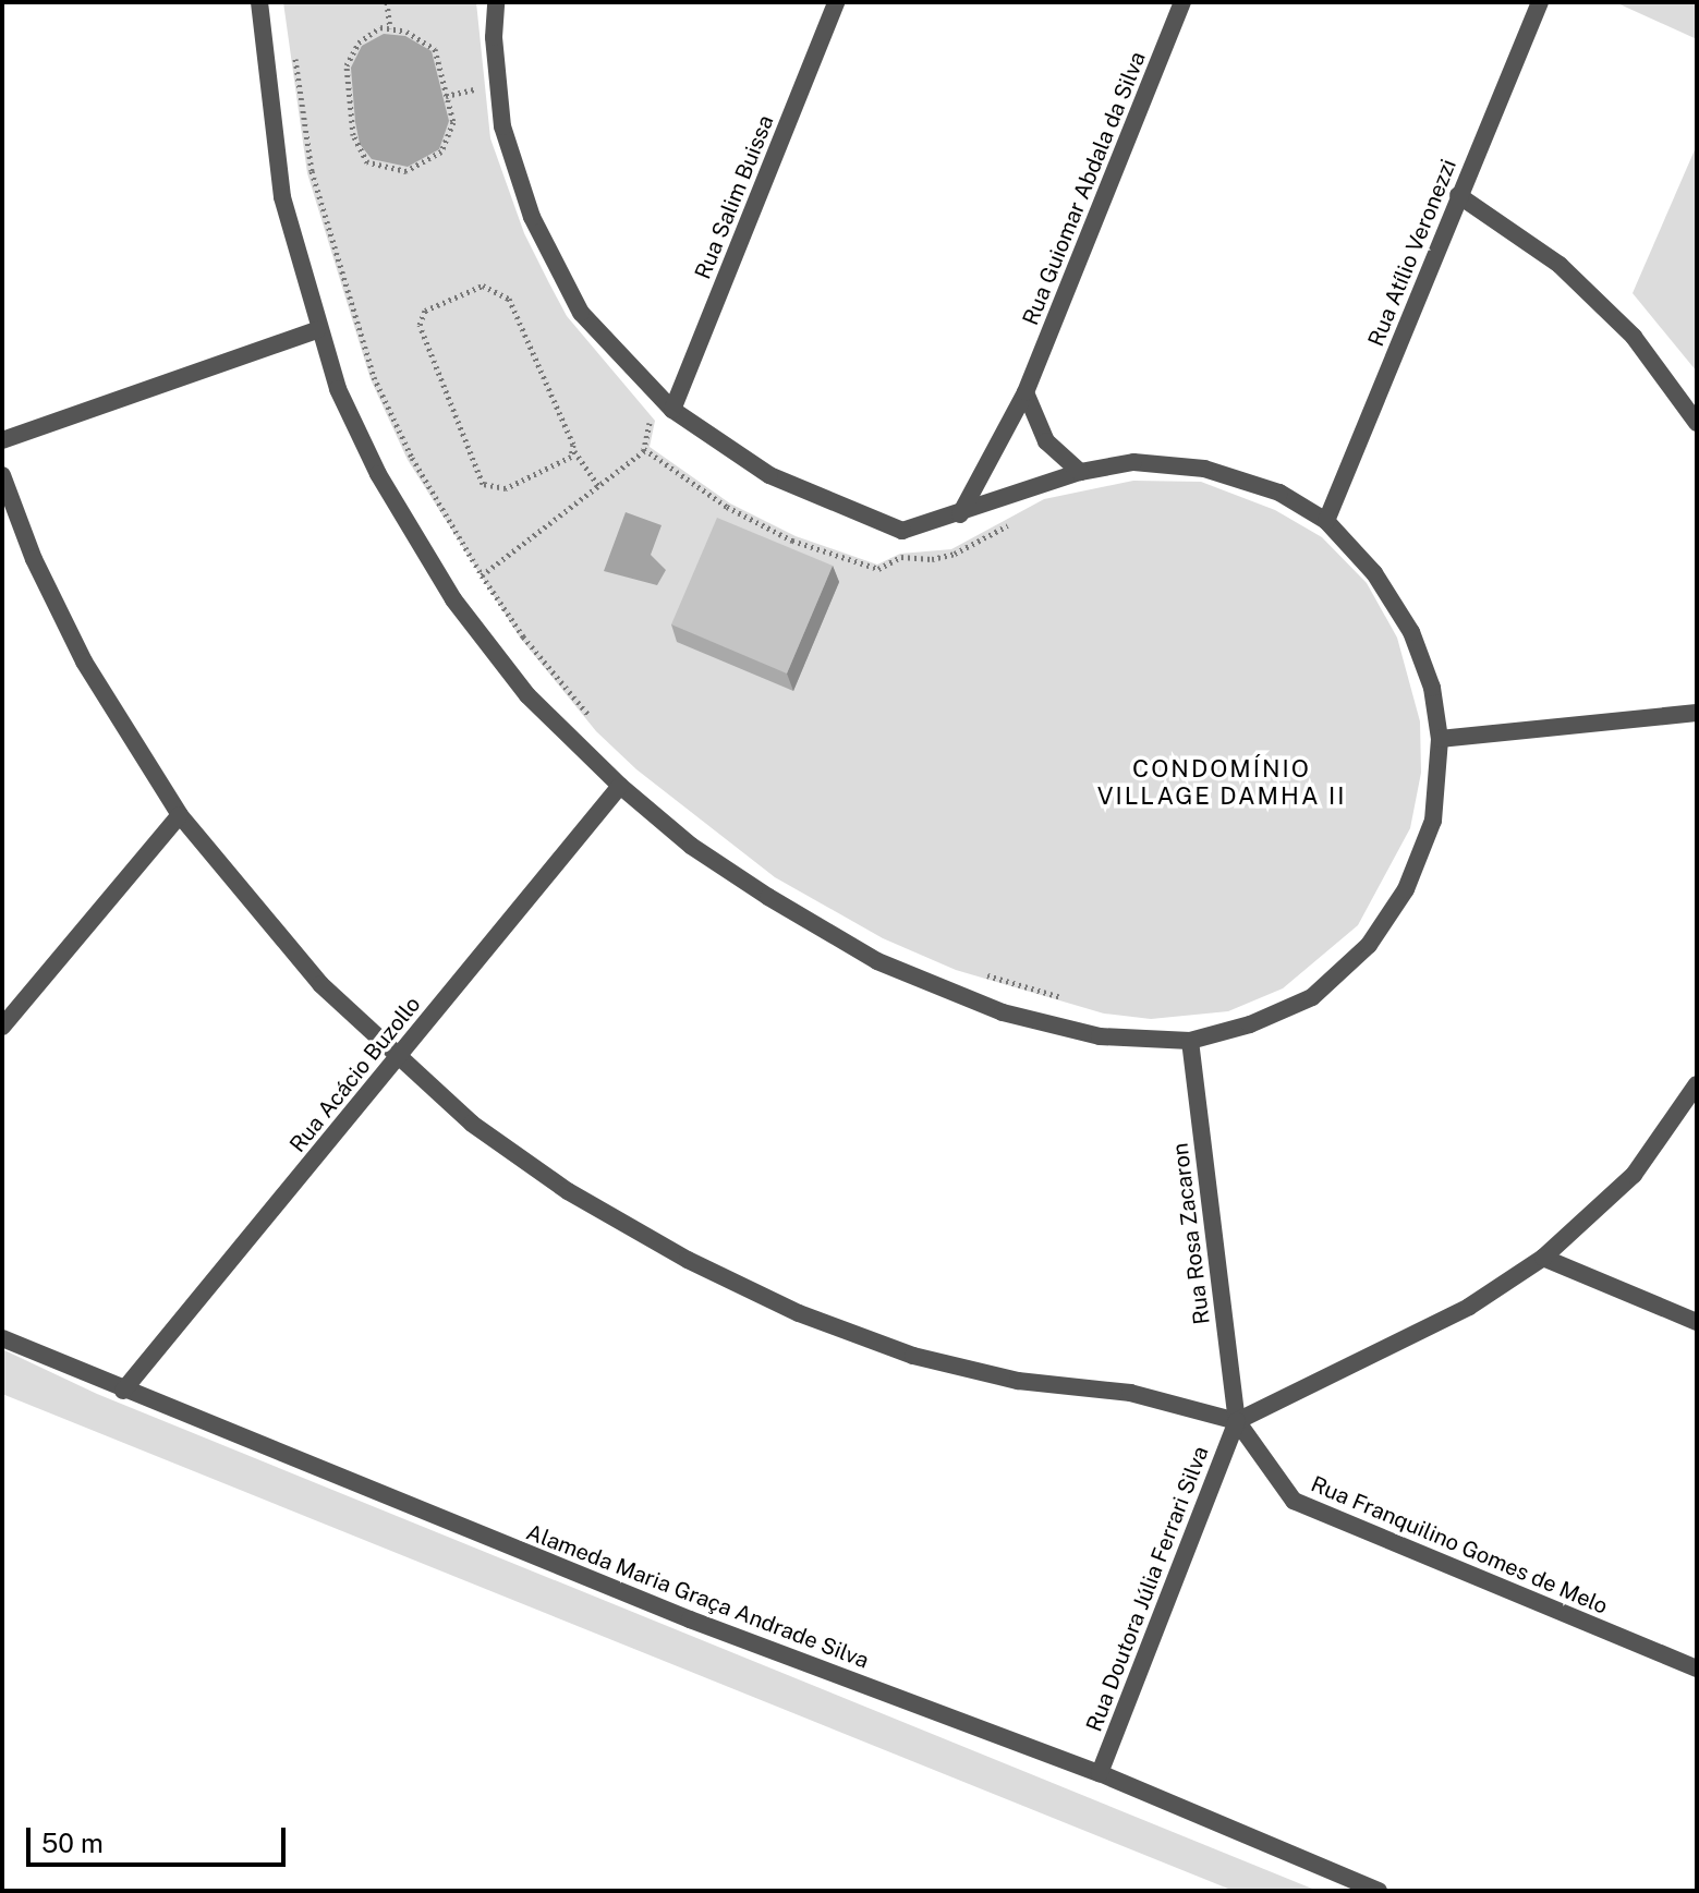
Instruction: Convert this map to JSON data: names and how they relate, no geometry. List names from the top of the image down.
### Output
{
  "streets": {
    "street": [
      "Rua Guiomar Abdala da Silva",
      "Rua Salim Buissa",
      "Rua Atílio Veronezzi",
      "Rua Acácio Buzollo",
      "Rua Rosa Zacaron",
      "Rua Franquilino Gomes de Melo",
      "Rua Doutora Júlia Ferrari Silva",
      "Alameda Maria Graça Andrade Silva"
    ]
  },
  "crossings": [
    ["Rua Acácio Buzollo", "Alameda Maria Graça Andrade Silva"],
    ["Rua Rosa Zacaron", "Rua Franquilino Gomes de Melo"],
    ["Rua Rosa Zacaron", "Rua Doutora Júlia Ferrari Silva"],
    ["Rua Franquilino Gomes de Melo", "Rua Doutora Júlia Ferrari Silva"],
    ["Rua Doutora Júlia Ferrari Silva", "Alameda Maria Graça Andrade Silva"]
  ],
  "districts": ["CONDOMÍNIO VILLAGE DAMHA II"],
  "scale_bar": "50 m"
}
